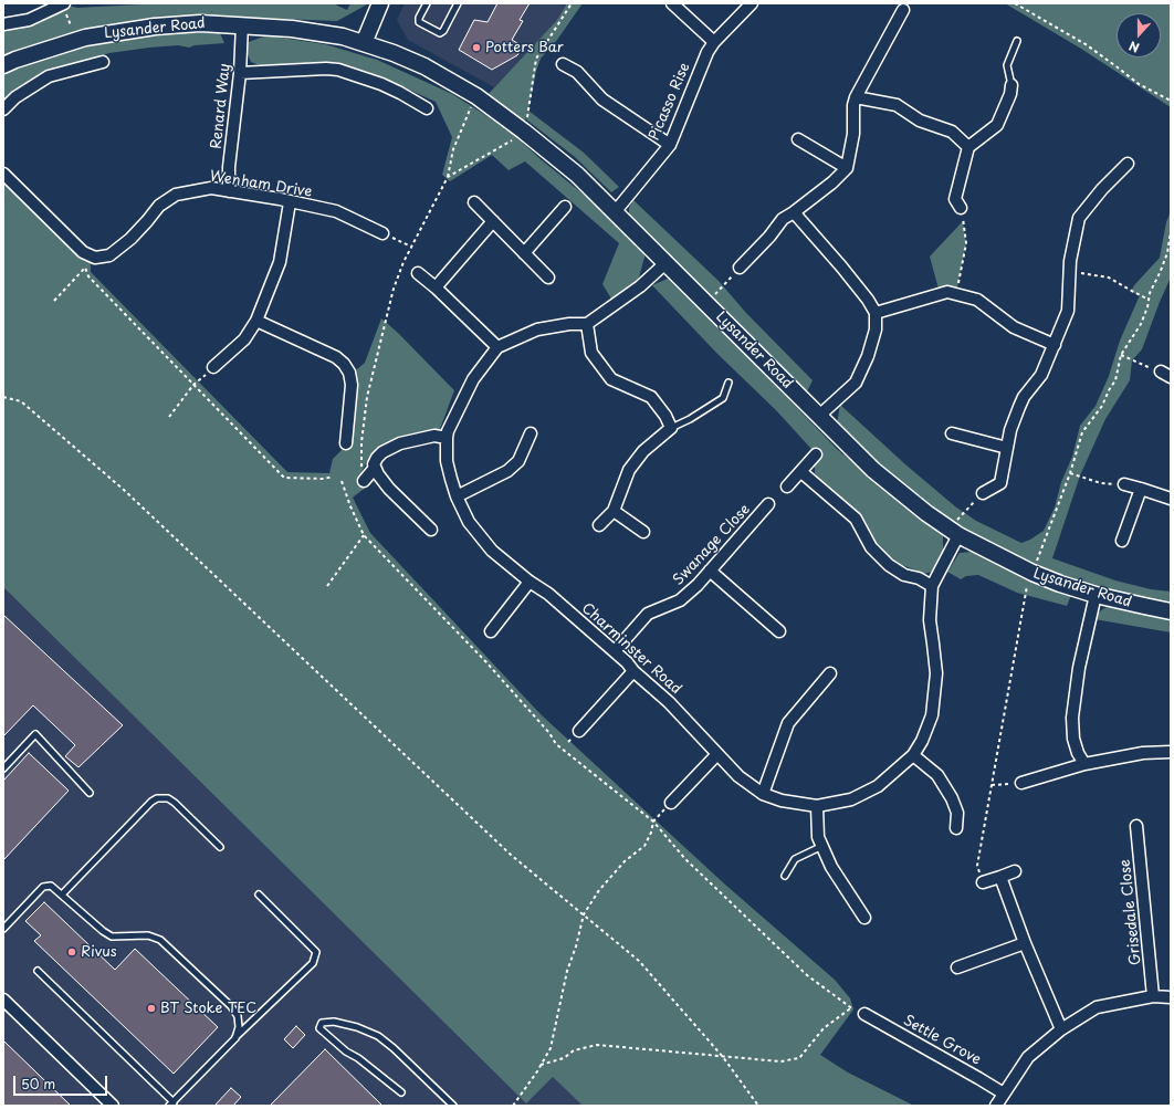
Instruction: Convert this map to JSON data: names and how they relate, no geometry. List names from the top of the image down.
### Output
{
  "streets": {
    "street": [
      "Lysander Road",
      "Picasso Rise",
      "Renard Way",
      "Wenham Drive",
      "Swanage Close",
      "Charminster Road",
      "Grisedale Close",
      "Settle Grove"
    ]
  },
  "crossings": [
    ["Lysander Road", "Picasso Rise"],
    ["Lysander Road", "Renard Way"],
    ["Lysander Road", "Charminster Road"],
    ["Renard Way", "Wenham Drive"],
    ["Swanage Close", "Charminster Road"]
  ],
  "places": ["Potters Bar", "Rivus", "BT Stoke TEC"],
  "scale_bar": "50 m",
  "north": "bottom"
}
